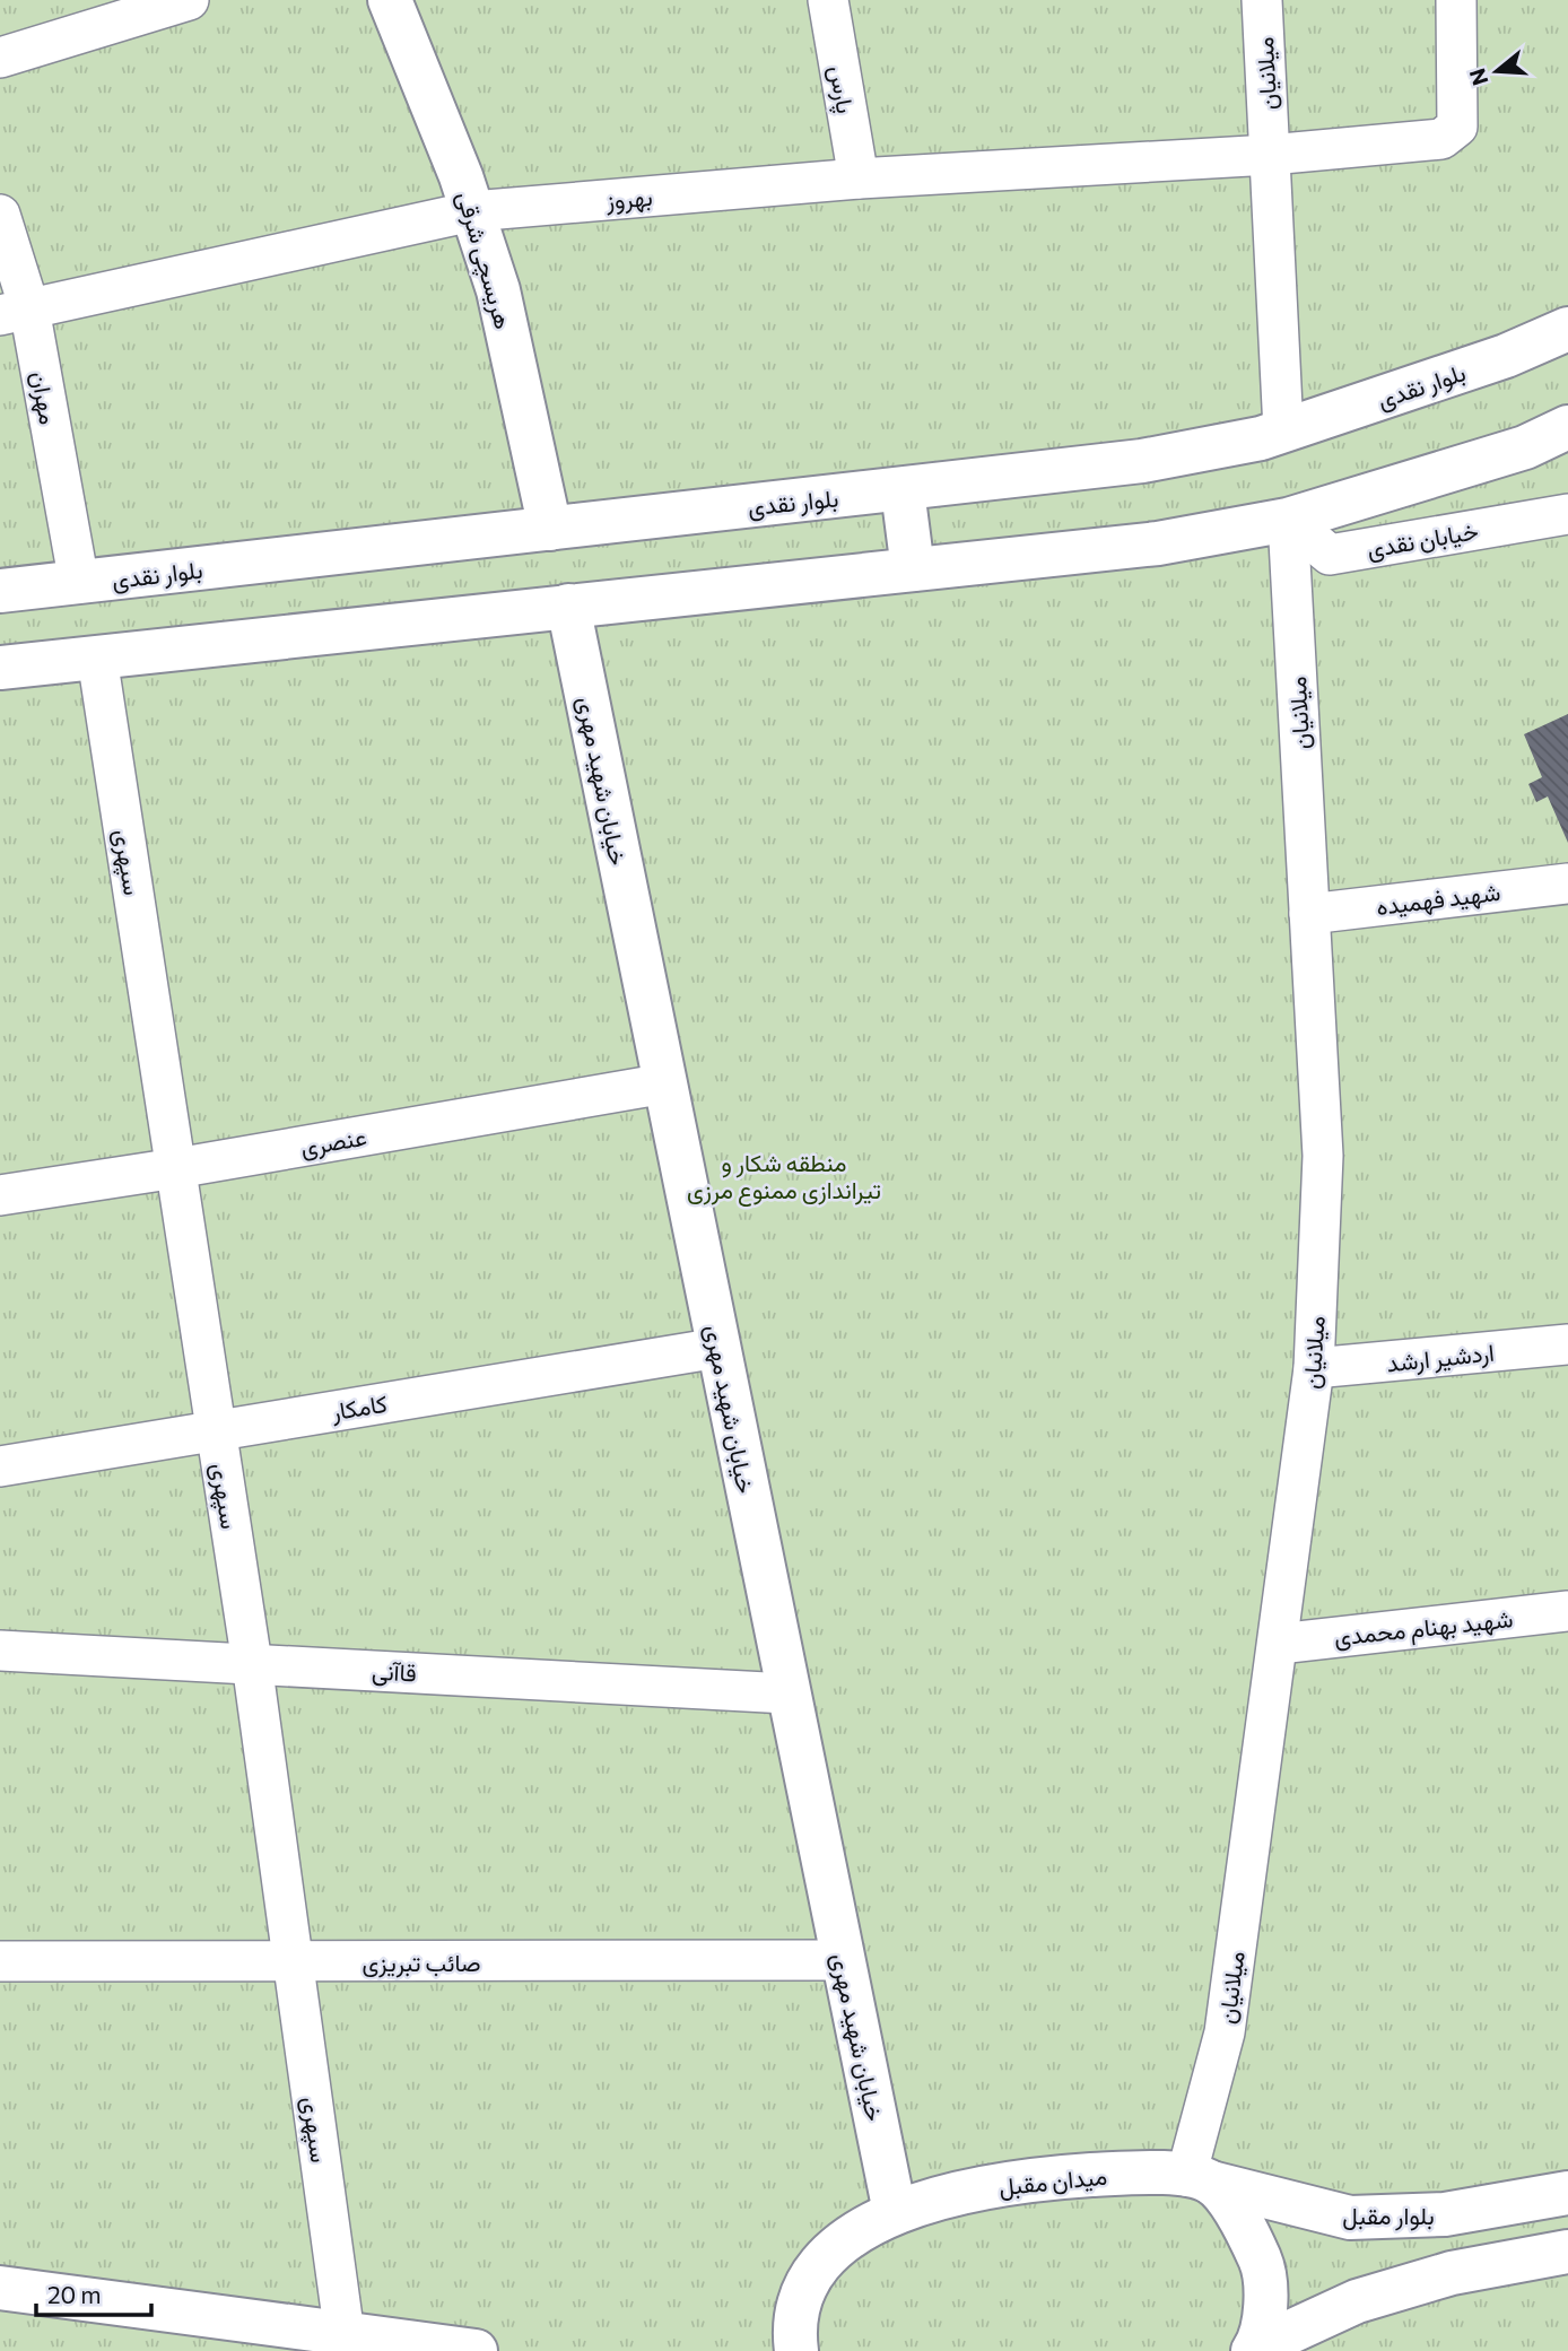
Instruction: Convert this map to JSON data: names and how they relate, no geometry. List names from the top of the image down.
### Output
{
  "streets": {
    "main road": [
      "هریسچی شرقی",
      "بلوار نقدی",
      "خیابان شهید مهری",
      "میدان مقبل",
      "بلوار مقبل"
    ],
    "street": [
      "میلانیان",
      "پارس",
      "بهروز",
      "مهران",
      "خیابان نقدی",
      "سپهری",
      "شهید فهمیده",
      "عنصری",
      "اردشیر ارشد",
      "کامکار",
      "شهید بهنام محمدی",
      "قاآنی",
      "صائب تبریزی"
    ]
  },
  "crossings": [
    ["میلانیان", "بهروز"],
    ["میلانیان", "بلوار نقدی"],
    ["میلانیان", "خیابان نقدی"],
    ["میلانیان", "شهید فهمیده"],
    ["میلانیان", "اردشیر ارشد"],
    ["میلانیان", "شهید بهنام محمدی"],
    ["میلانیان", "میدان مقبل"],
    ["میلانیان", "بلوار مقبل"],
    ["پارس", "بهروز"],
    ["بهروز", "هریسچی شرقی"],
    ["بهروز", "مهران"],
    ["هریسچی شرقی", "بلوار نقدی"],
    ["بلوار نقدی", "مهران"],
    ["خیابان شهید مهری", "عنصری"],
    ["خیابان شهید مهری", "کامکار"],
    ["خیابان شهید مهری", "قاآنی"],
    ["خیابان شهید مهری", "صائب تبریزی"],
    ["خیابان شهید مهری", "میدان مقبل"],
    ["سپهری", "عنصری"],
    ["سپهری", "کامکار"],
    ["سپهری", "قاآنی"],
    ["سپهری", "صائب تبریزی"],
    ["میدان مقبل", "بلوار مقبل"]
  ],
  "parks": ["منطقه شکار و تیراندازی ممنوع مرزی"],
  "scale_bar": "20 m",
  "north": "left"
}
